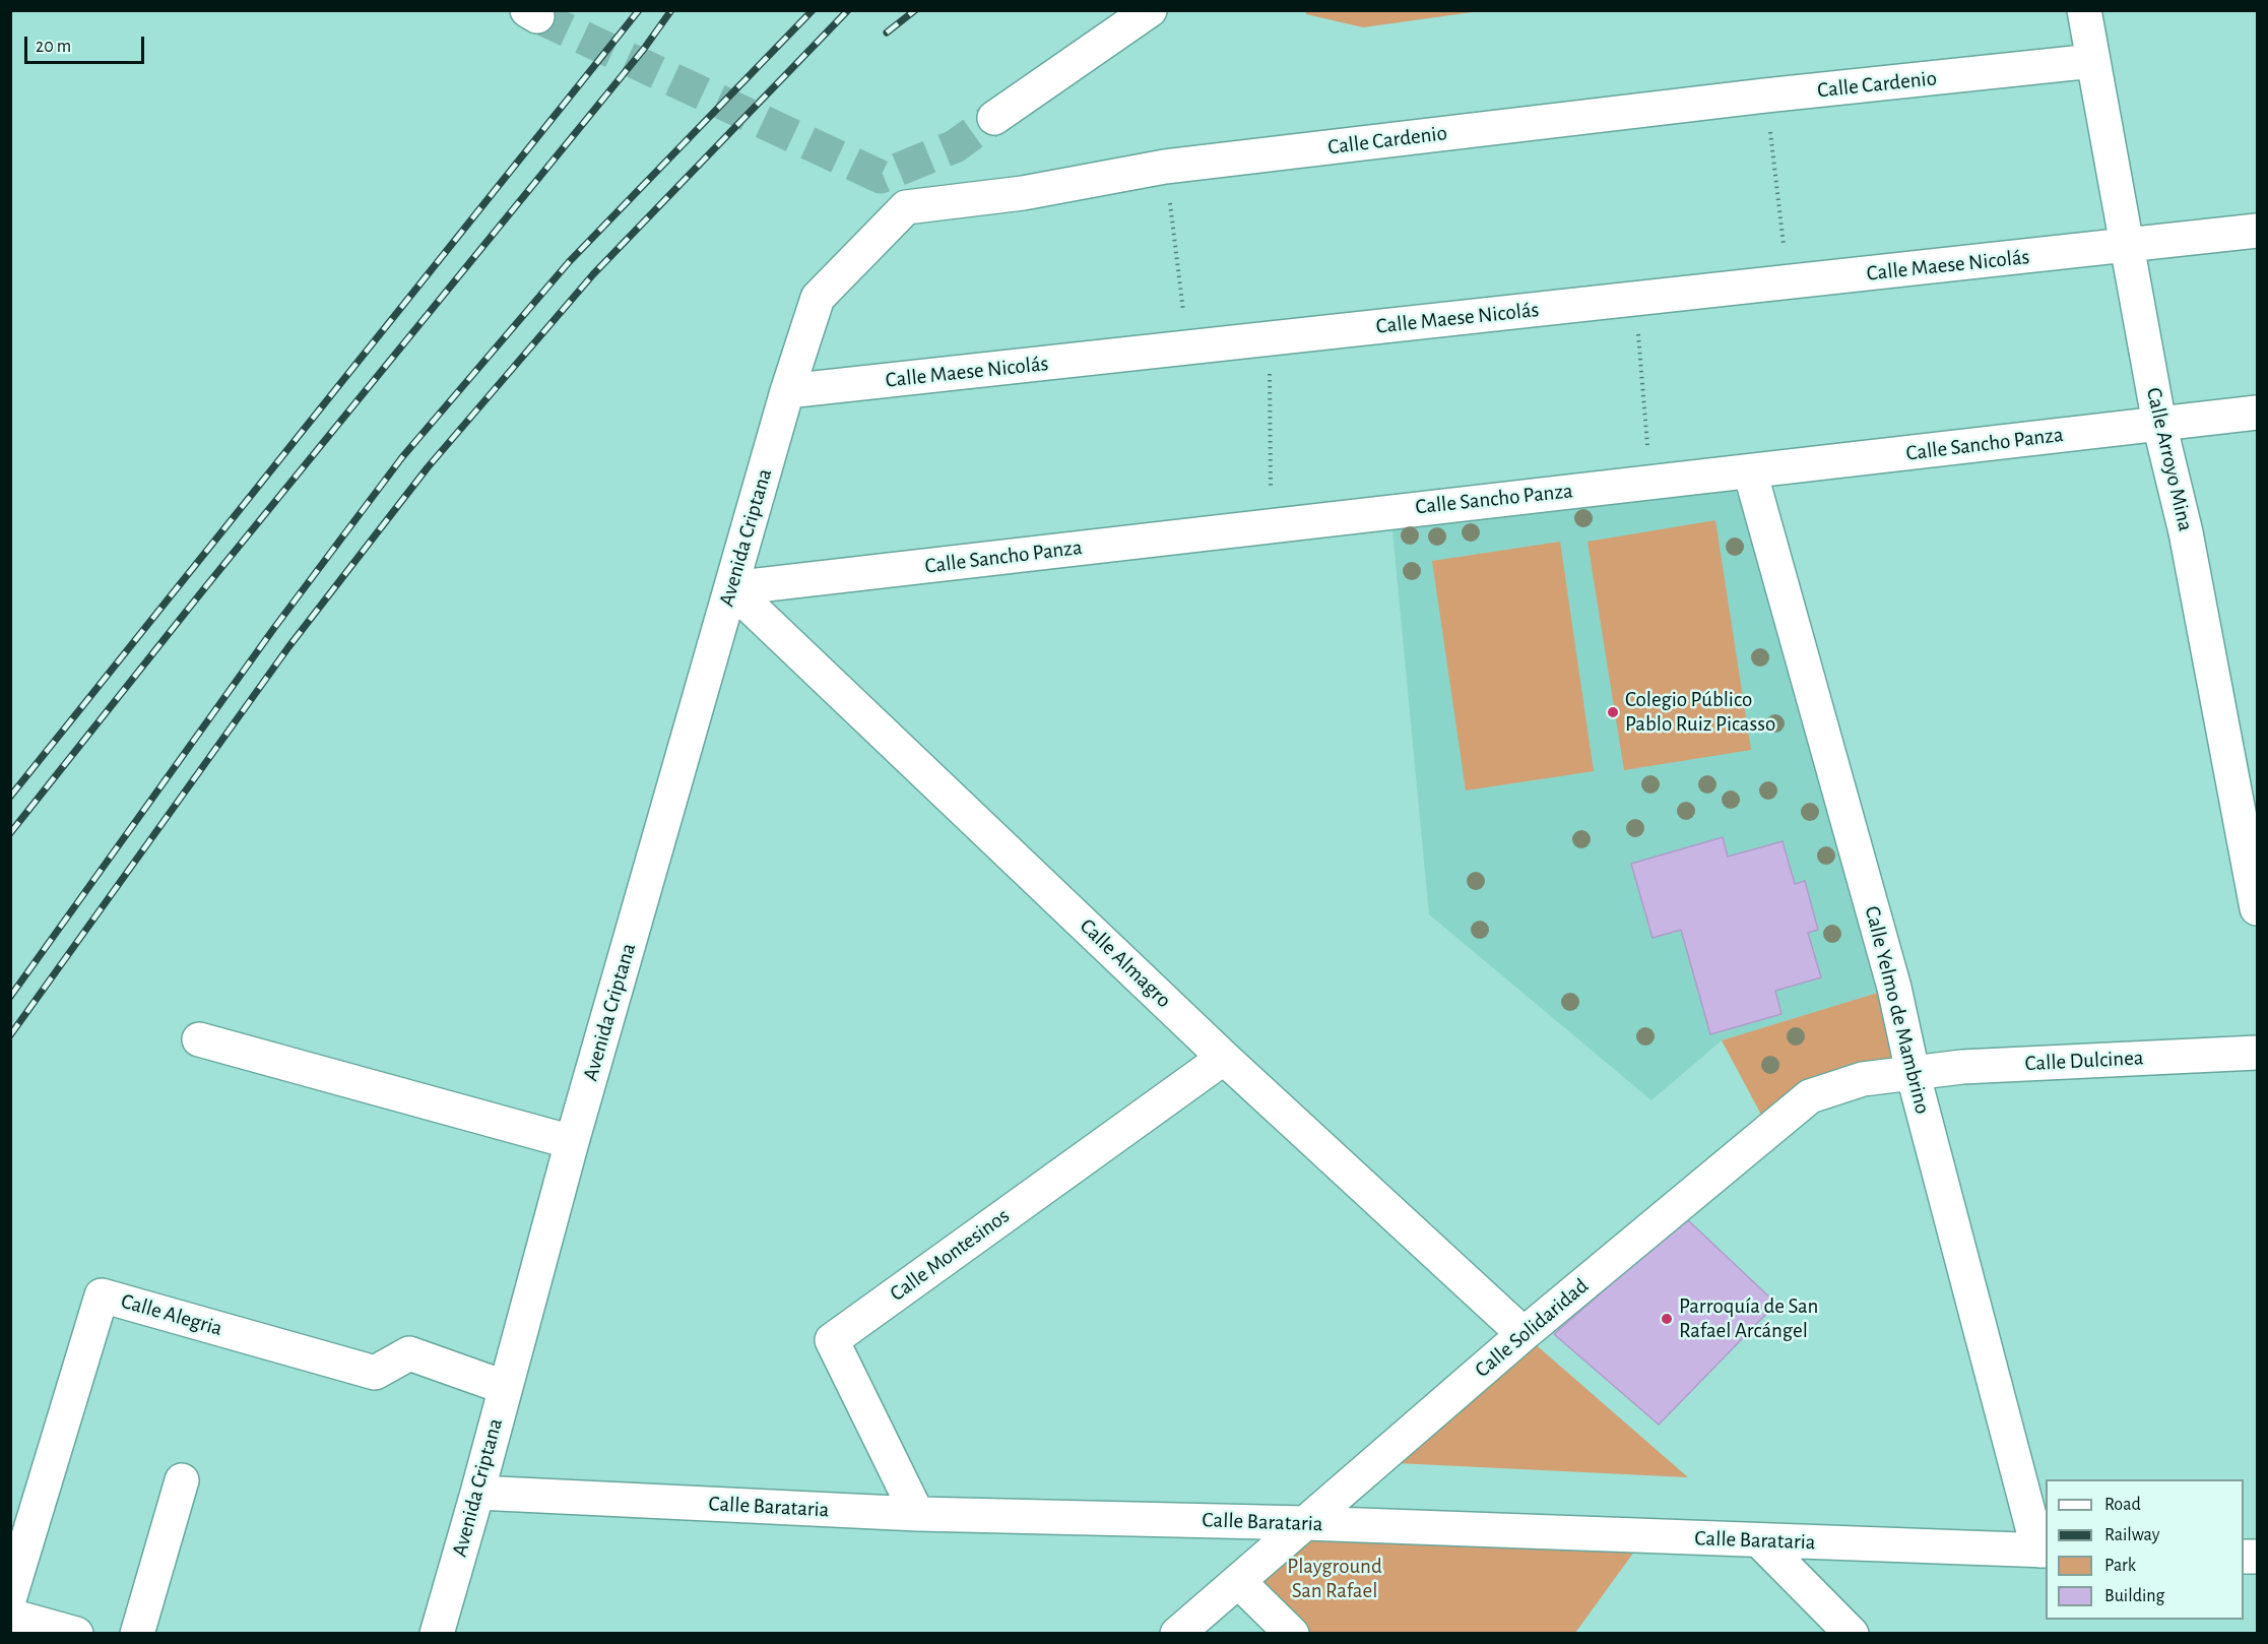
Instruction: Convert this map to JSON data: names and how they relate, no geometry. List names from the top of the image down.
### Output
{
  "streets": {
    "street": [
      "Calle Cardenio",
      "Calle Maese Nicolás",
      "Calle Sancho Panza",
      "Calle Arroyo Mina",
      "Avenida Criptana",
      "Calle Almagro",
      "Calle Yelmo de Mambrino",
      "Calle Dulcinea",
      "Calle Montesinos",
      "Calle Alegria",
      "Calle Solidaridad",
      "Calle Barataria"
    ]
  },
  "crossings": [
    ["Calle Cardenio", "Calle Maese Nicolás"],
    ["Calle Cardenio", "Calle Arroyo Mina"],
    ["Calle Cardenio", "Avenida Criptana"],
    ["Calle Maese Nicolás", "Calle Arroyo Mina"],
    ["Calle Maese Nicolás", "Avenida Criptana"],
    ["Calle Sancho Panza", "Calle Arroyo Mina"],
    ["Calle Sancho Panza", "Avenida Criptana"],
    ["Calle Sancho Panza", "Calle Almagro"],
    ["Calle Sancho Panza", "Calle Yelmo de Mambrino"],
    ["Avenida Criptana", "Calle Almagro"],
    ["Avenida Criptana", "Calle Alegria"],
    ["Avenida Criptana", "Calle Barataria"],
    ["Calle Almagro", "Calle Montesinos"],
    ["Calle Almagro", "Calle Solidaridad"],
    ["Calle Yelmo de Mambrino", "Calle Dulcinea"],
    ["Calle Yelmo de Mambrino", "Calle Solidaridad"],
    ["Calle Yelmo de Mambrino", "Calle Barataria"],
    ["Calle Dulcinea", "Calle Solidaridad"],
    ["Calle Montesinos", "Calle Barataria"],
    ["Calle Solidaridad", "Calle Barataria"]
  ],
  "parks": ["Playground San Rafael"],
  "places": ["Colegio Público Pablo Ruiz Picasso", "Parroquía de San Rafael Arcángel"],
  "legend": [
    "Road",
    "Railway",
    "Park",
    "Building"
  ],
  "scale_bar": "20 m"
}
